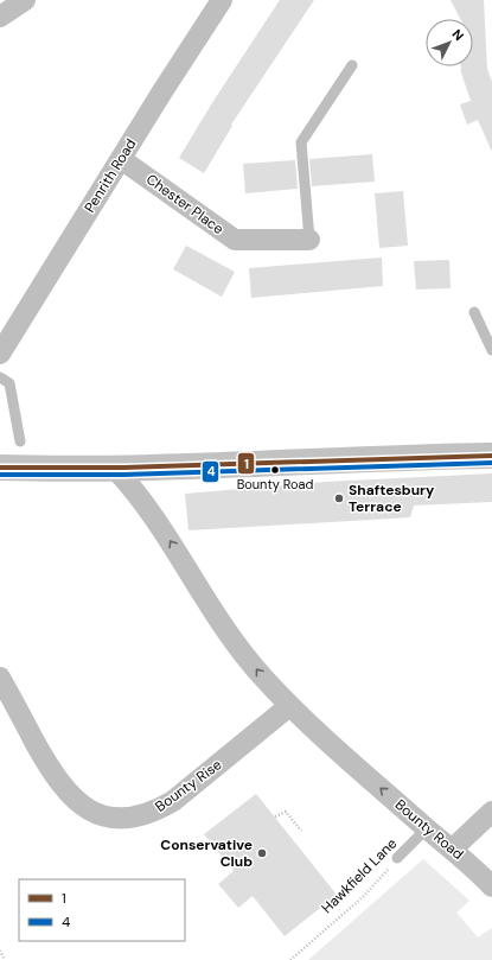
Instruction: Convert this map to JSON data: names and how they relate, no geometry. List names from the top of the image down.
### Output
{
  "streets": {
    "street": [
      "Penrith Road",
      "Chester Place",
      "Bounty Rise",
      "Bounty Road"
    ],
    "lane": ["Hawkfield Lane"]
  },
  "crossings": [
    ["Penrith Road", "Chester Place"],
    ["Bounty Rise", "Bounty Road"],
    ["Bounty Road", "Hawkfield Lane"]
  ],
  "one_way": ["Bounty Road"],
  "places": ["Bounty Road", "Shaftesbury Terrace", "Conservative Club"],
  "lines": ["transit line 1", "transit line 4"],
  "legend": ["1", "4"],
  "north": "top right"
}
